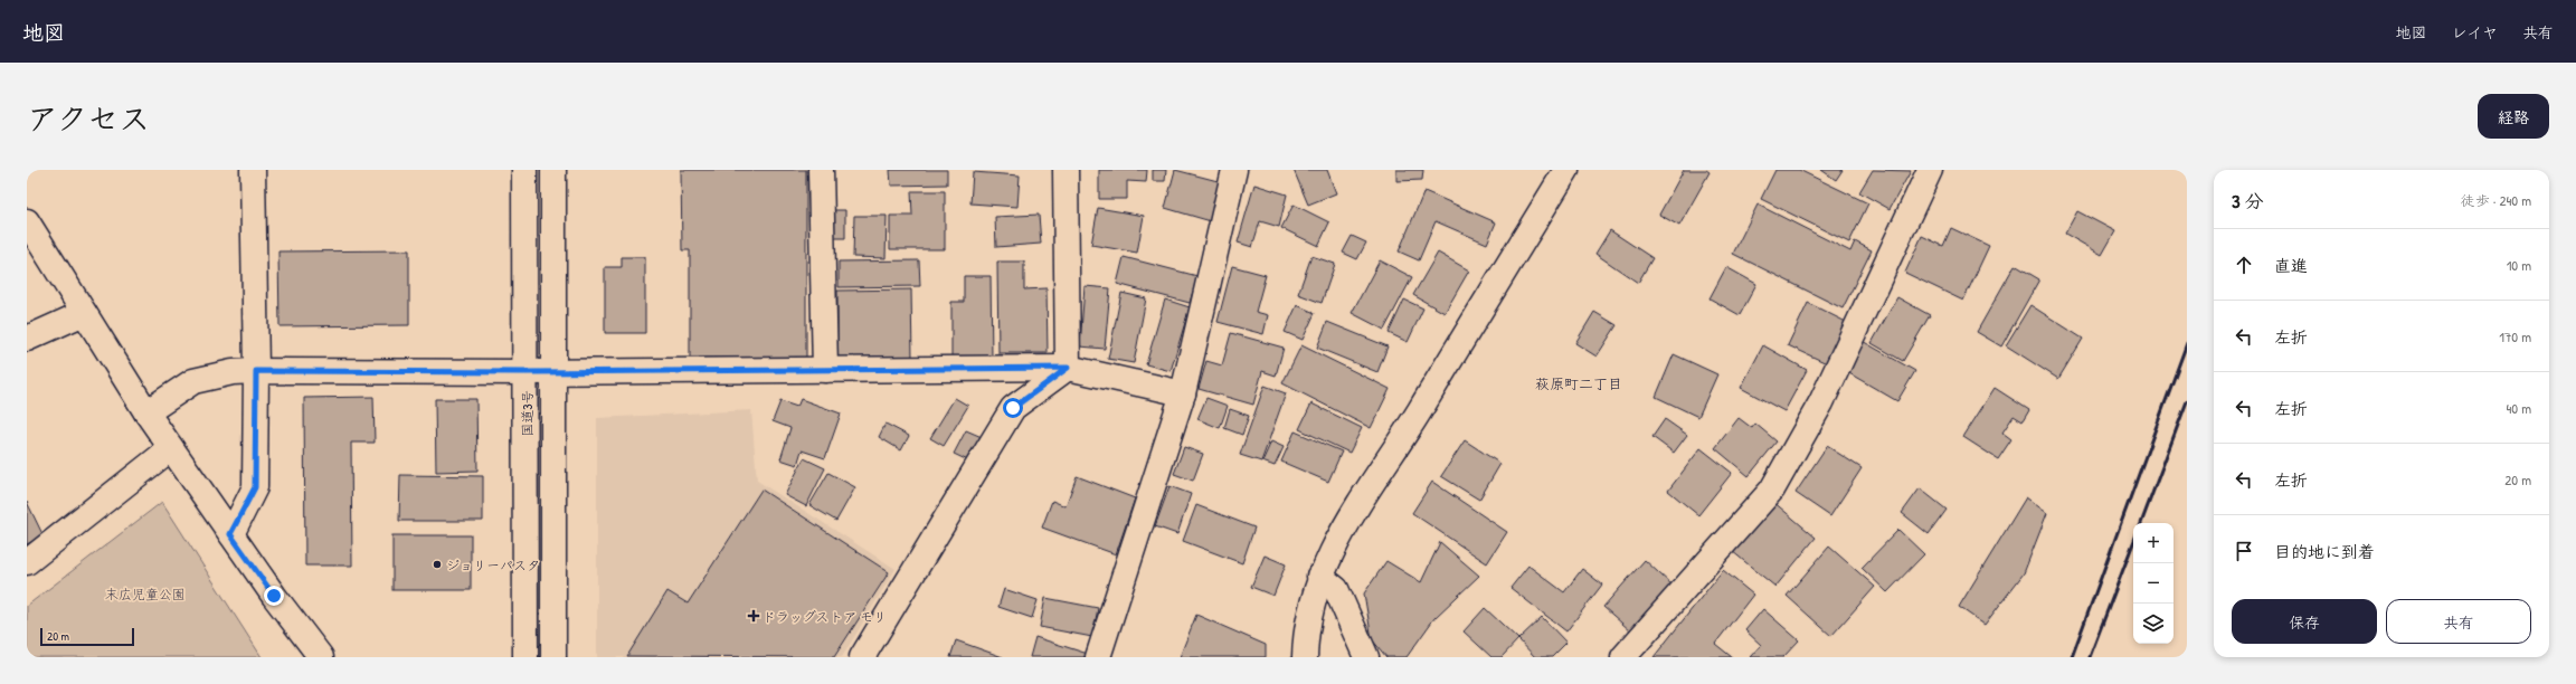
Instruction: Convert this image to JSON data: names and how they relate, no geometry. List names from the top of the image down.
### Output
{
  "streets": {
    "main road": ["国道3号"]
  },
  "districts": ["萩原町二丁目"],
  "parks": ["末広児童公園"],
  "places": {
    "other": ["ジョリーパスタ"],
    "health": ["ドラッグストア モリ"]
  },
  "scale_bar": "20 m",
  "page": {
    "header": "地図",
    "nav": ["地図", "レイヤ", "共有"],
    "title": "アクセス",
    "buttons": [
      "経路",
      ["保存", "共有"]
    ],
    "heading": ["3 分", "徒歩 · 240 m"],
    "list": [
      ["直進", "10 m"],
      ["左折", "170 m"],
      ["左折", "40 m"],
      ["左折", "20 m"],
      "目的地に到着"
    ],
    "map_buttons": ["+", "−"],
    "scale": "20 m"
  }
}
